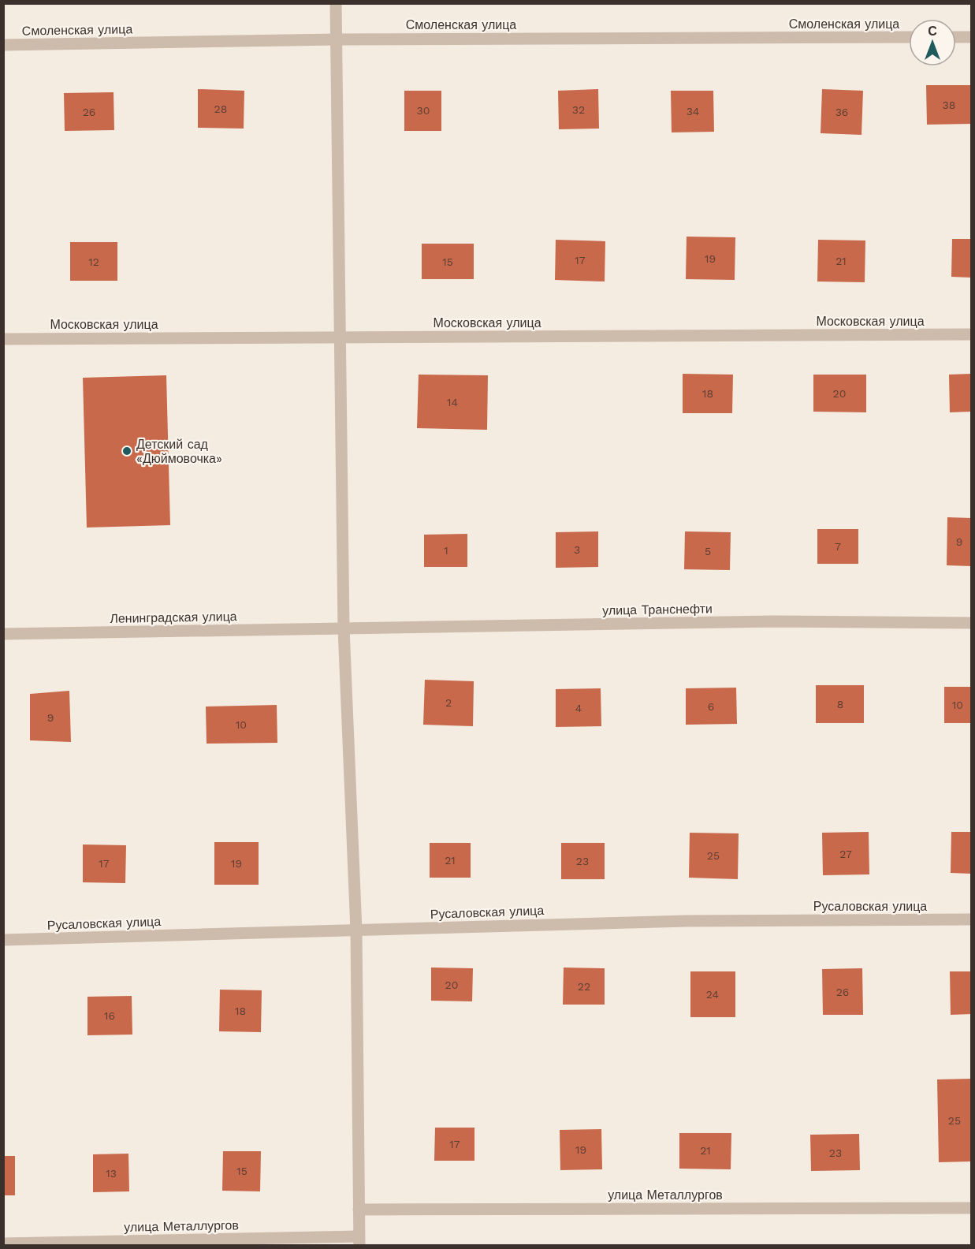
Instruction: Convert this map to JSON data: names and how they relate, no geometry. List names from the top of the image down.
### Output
{
  "streets": {
    "street": [
      "Смоленская улица",
      "Московская улица",
      "улица Транснефти",
      "Ленинградская улица",
      "Русаловская улица",
      "улица Металлургов"
    ]
  },
  "crossings": [
    ["улица Транснефти", "Ленинградская улица"]
  ],
  "places": ["Детский сад «Дюймовочка»"],
  "house_numbers": [
    "38",
    "28",
    "32",
    "30",
    "34",
    "26",
    "36",
    "19",
    "17",
    "21",
    "12",
    "15",
    "18",
    "20",
    "14",
    "9",
    "7",
    "3",
    "1",
    "5",
    "2",
    "8",
    "10",
    "6",
    "4",
    "9",
    "10",
    "27",
    "25",
    "21",
    "23",
    "17",
    "19",
    "20",
    "22",
    "26",
    "24",
    "18",
    "16",
    "25",
    "17",
    "19",
    "21",
    "23",
    "15",
    "13"
  ],
  "north": "top"
}
